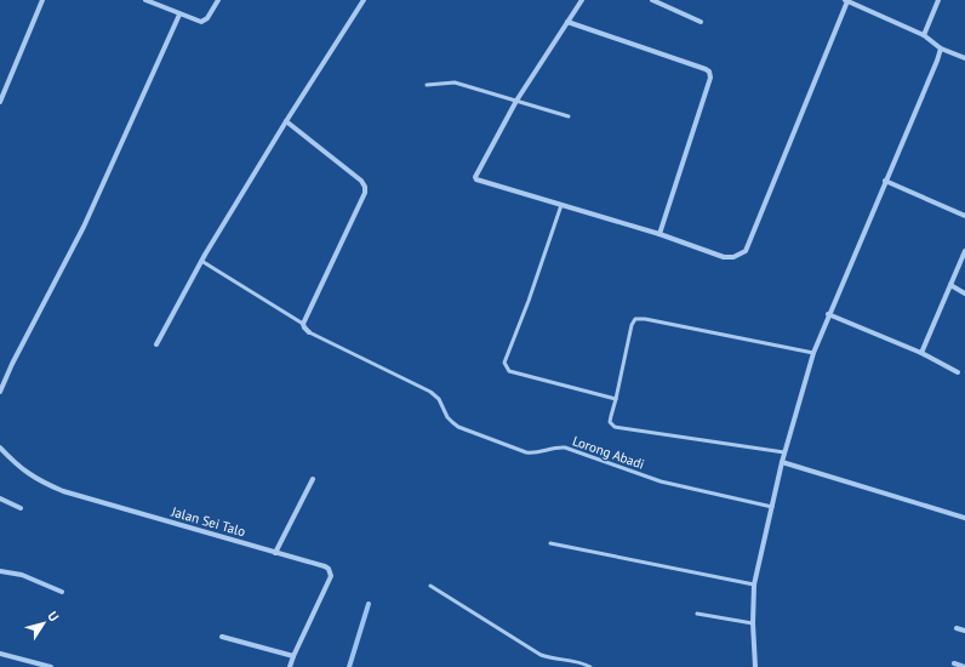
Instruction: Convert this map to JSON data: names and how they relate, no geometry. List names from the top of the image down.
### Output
{
  "streets": {
    "street": ["Lorong Abadi", "Jalan Sei Talo"]
  },
  "north": "top right"
}
